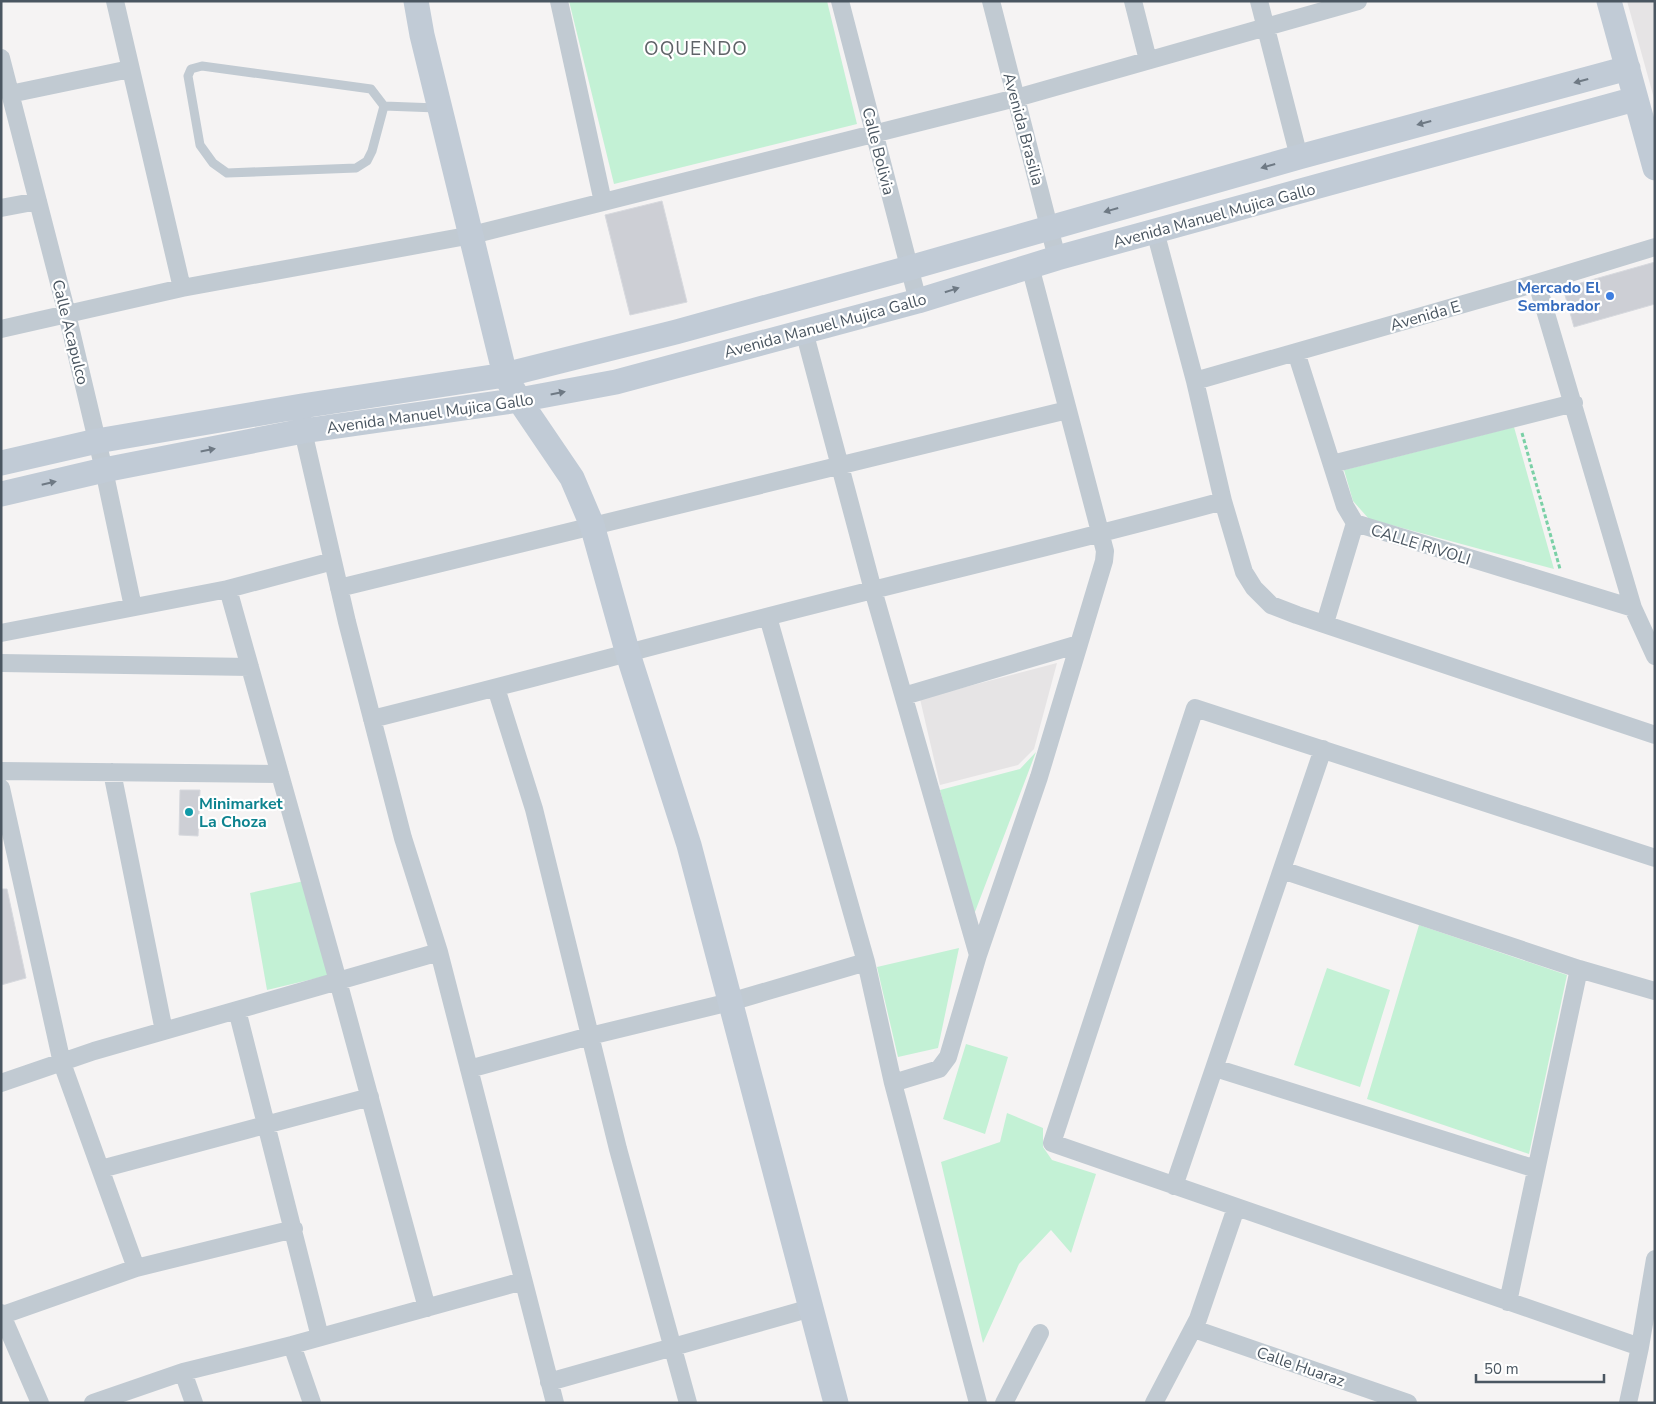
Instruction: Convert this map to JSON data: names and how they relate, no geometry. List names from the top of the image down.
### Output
{
  "streets": {
    "street": [
      "Avenida Brasilia",
      "Calle Bolivia",
      "Avenida Manuel Mujica Gallo",
      "Avenida E",
      "Calle Acapulco",
      "CALLE RIVOLI",
      "Calle Huaraz"
    ]
  },
  "crossings": [
    ["Avenida Brasilia", "Avenida Manuel Mujica Gallo"],
    ["Calle Bolivia", "Avenida Manuel Mujica Gallo"],
    ["Avenida Manuel Mujica Gallo", "Calle Acapulco"],
    ["Avenida E", "CALLE RIVOLI"]
  ],
  "districts": ["OQUENDO"],
  "places": ["Mercado El Sembrador", "Minimarket La Choza"],
  "scale_bar": "50 m"
}
